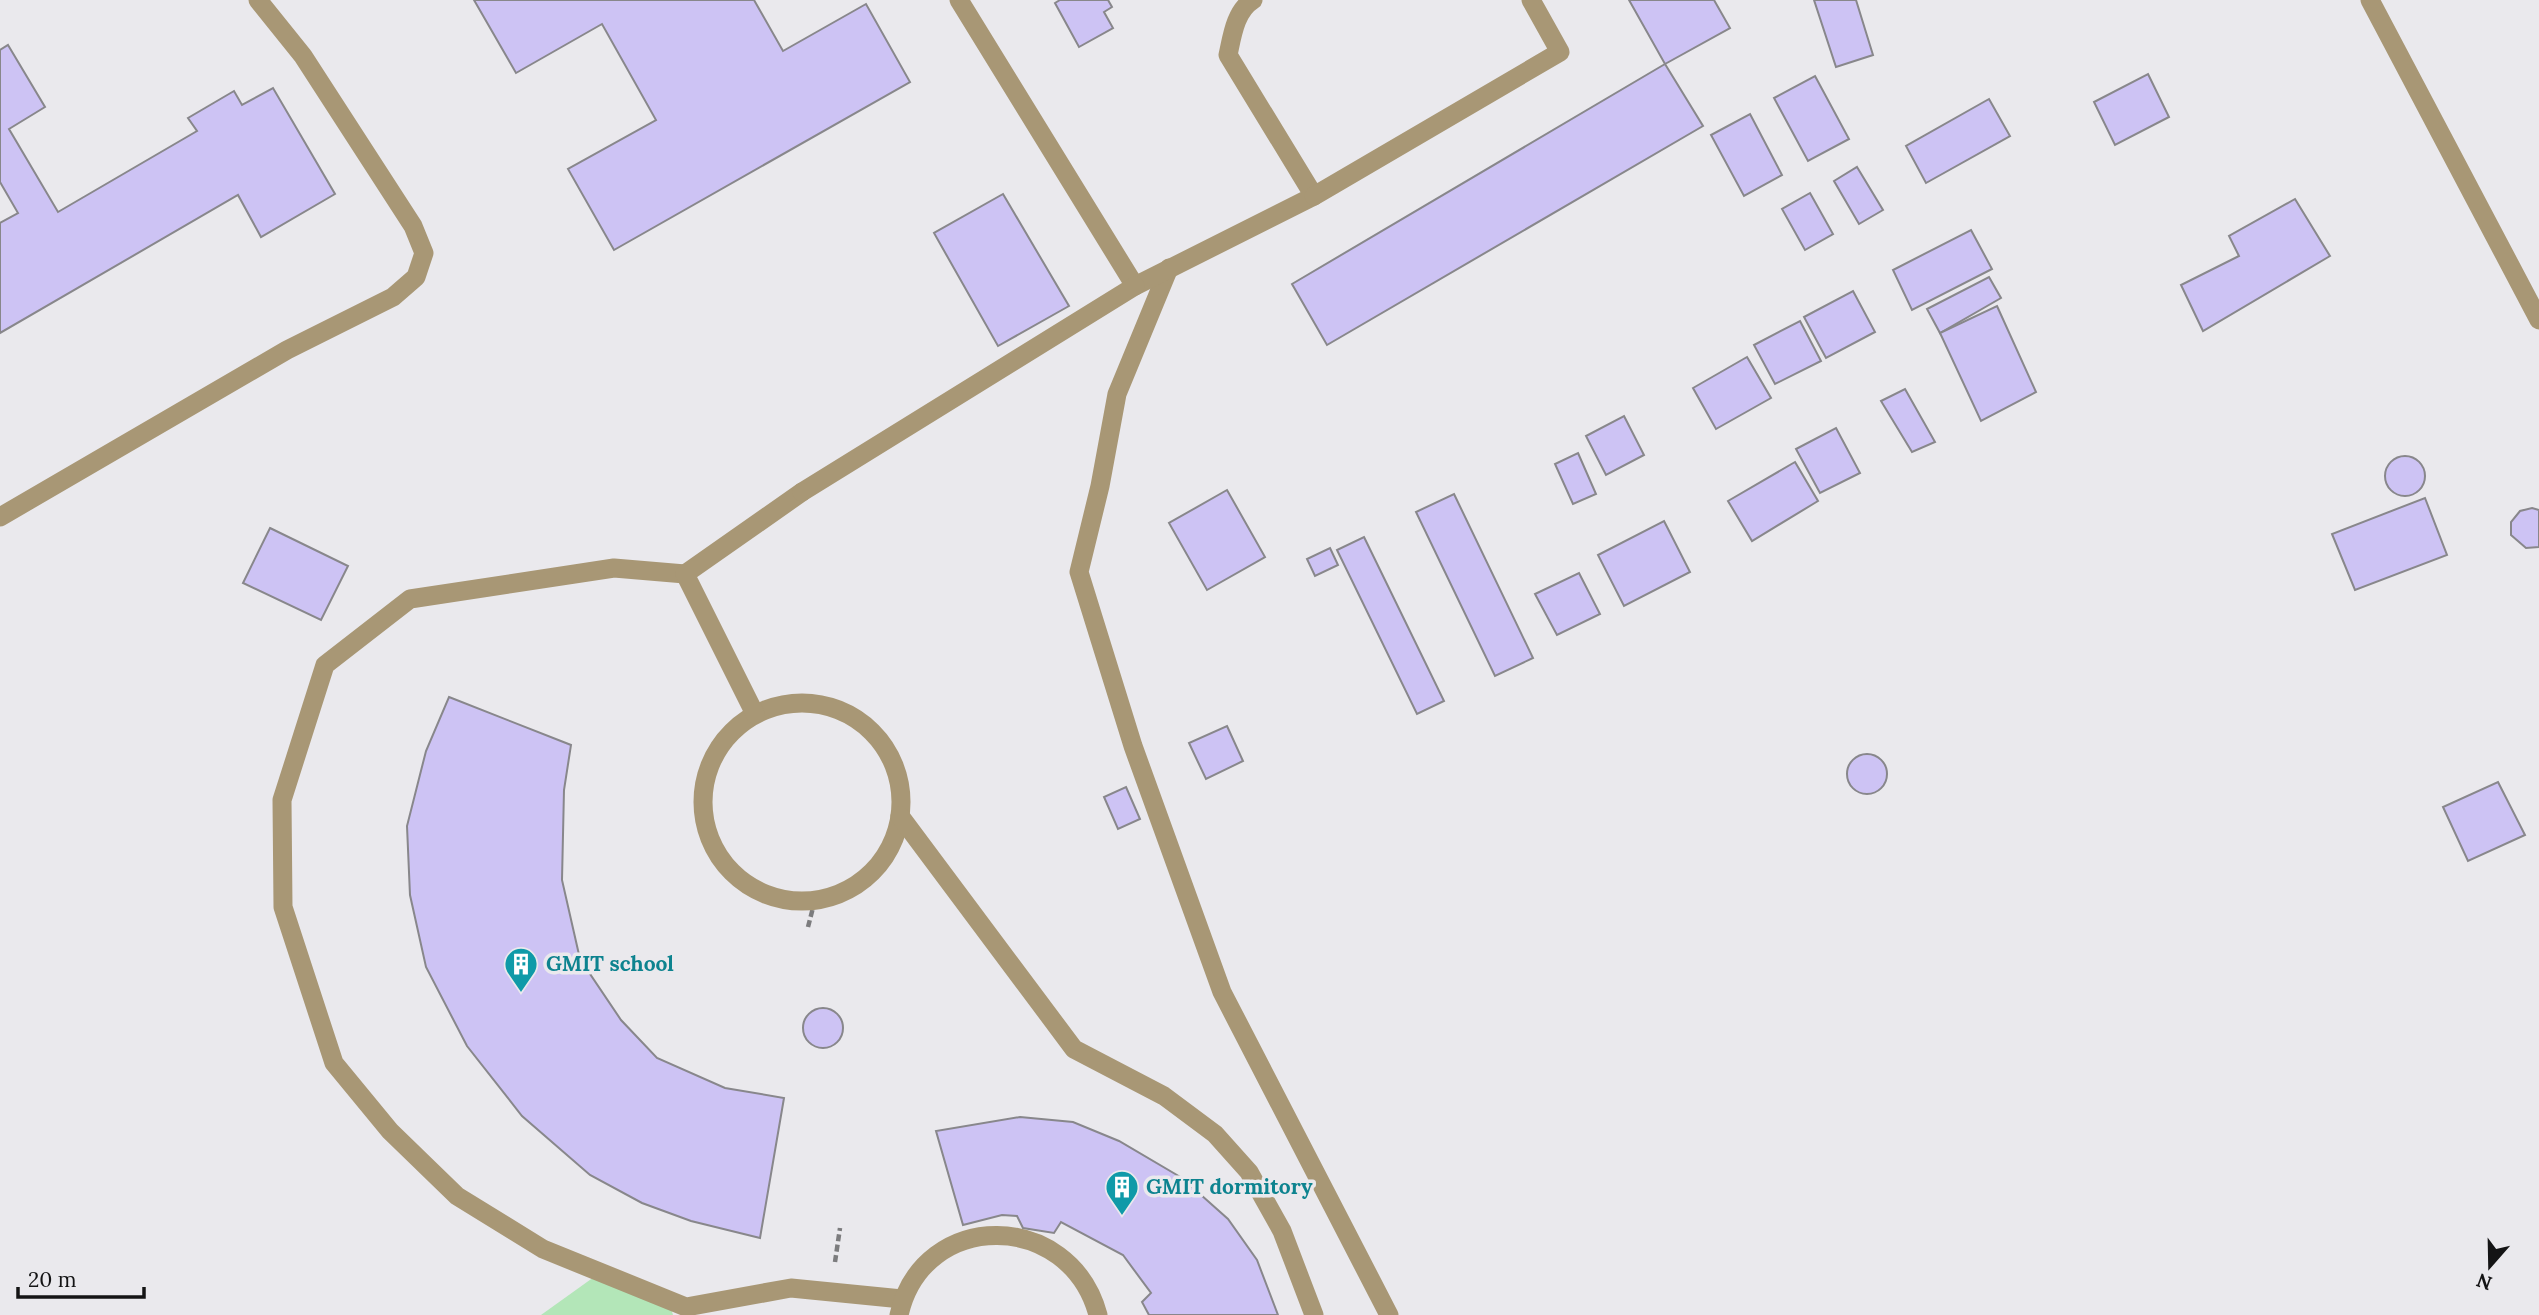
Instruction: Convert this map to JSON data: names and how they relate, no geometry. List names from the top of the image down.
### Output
{
  "places": {
    "building": ["GMIT school", "GMIT dormitory"]
  },
  "scale_bar": "20 m",
  "north": "bottom"
}
